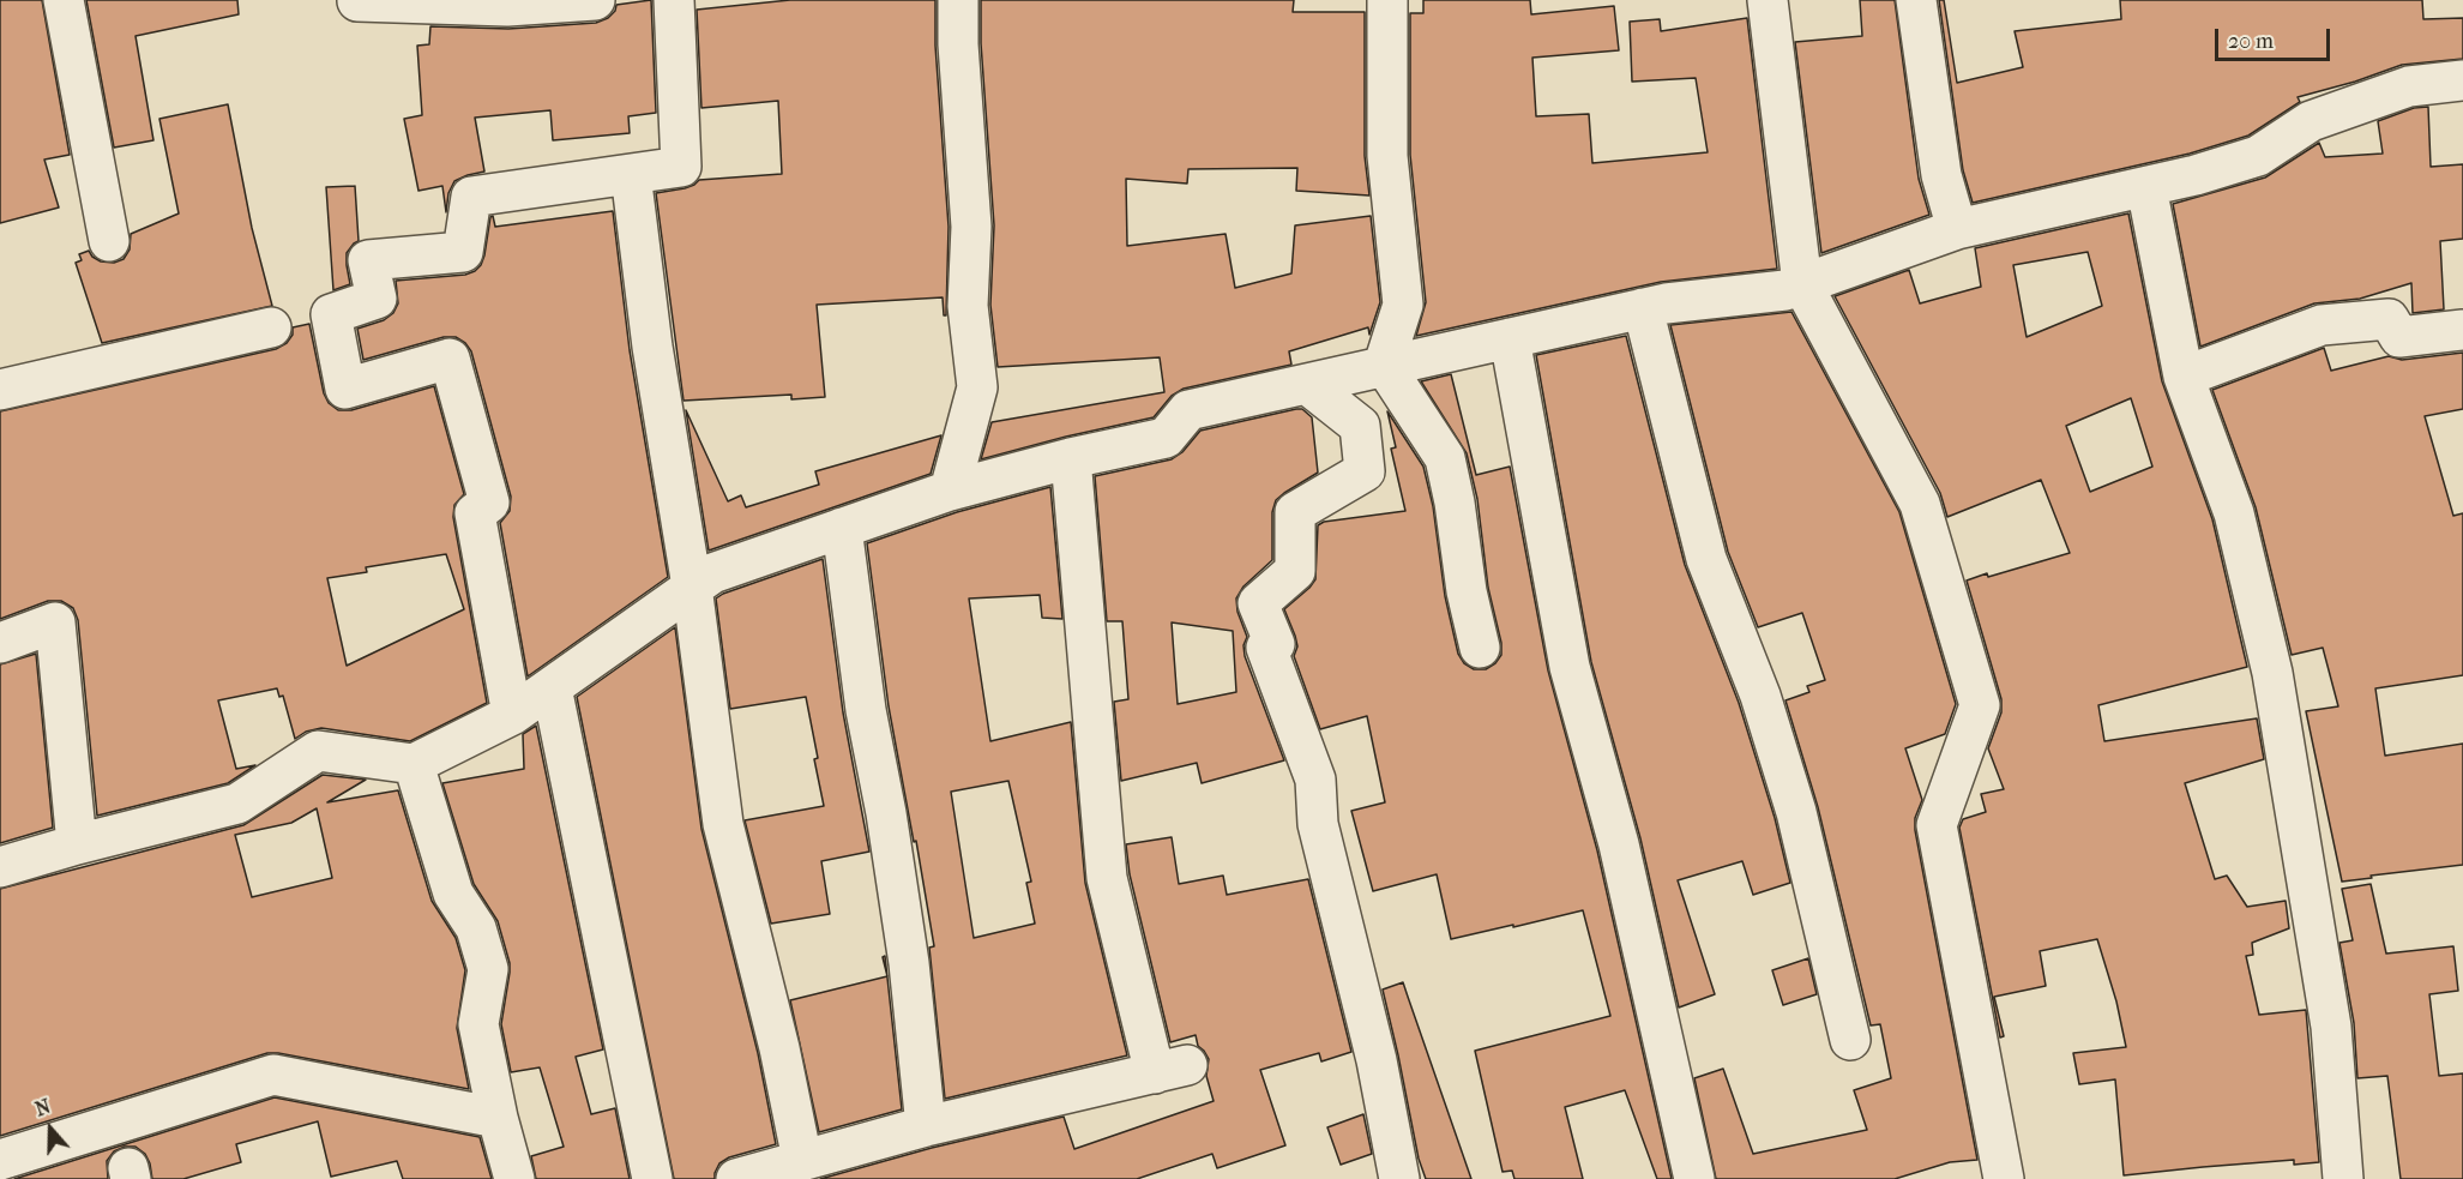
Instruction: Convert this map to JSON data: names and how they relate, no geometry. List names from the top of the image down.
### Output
{
  "scale_bar": "20 m",
  "north": "top"
}
